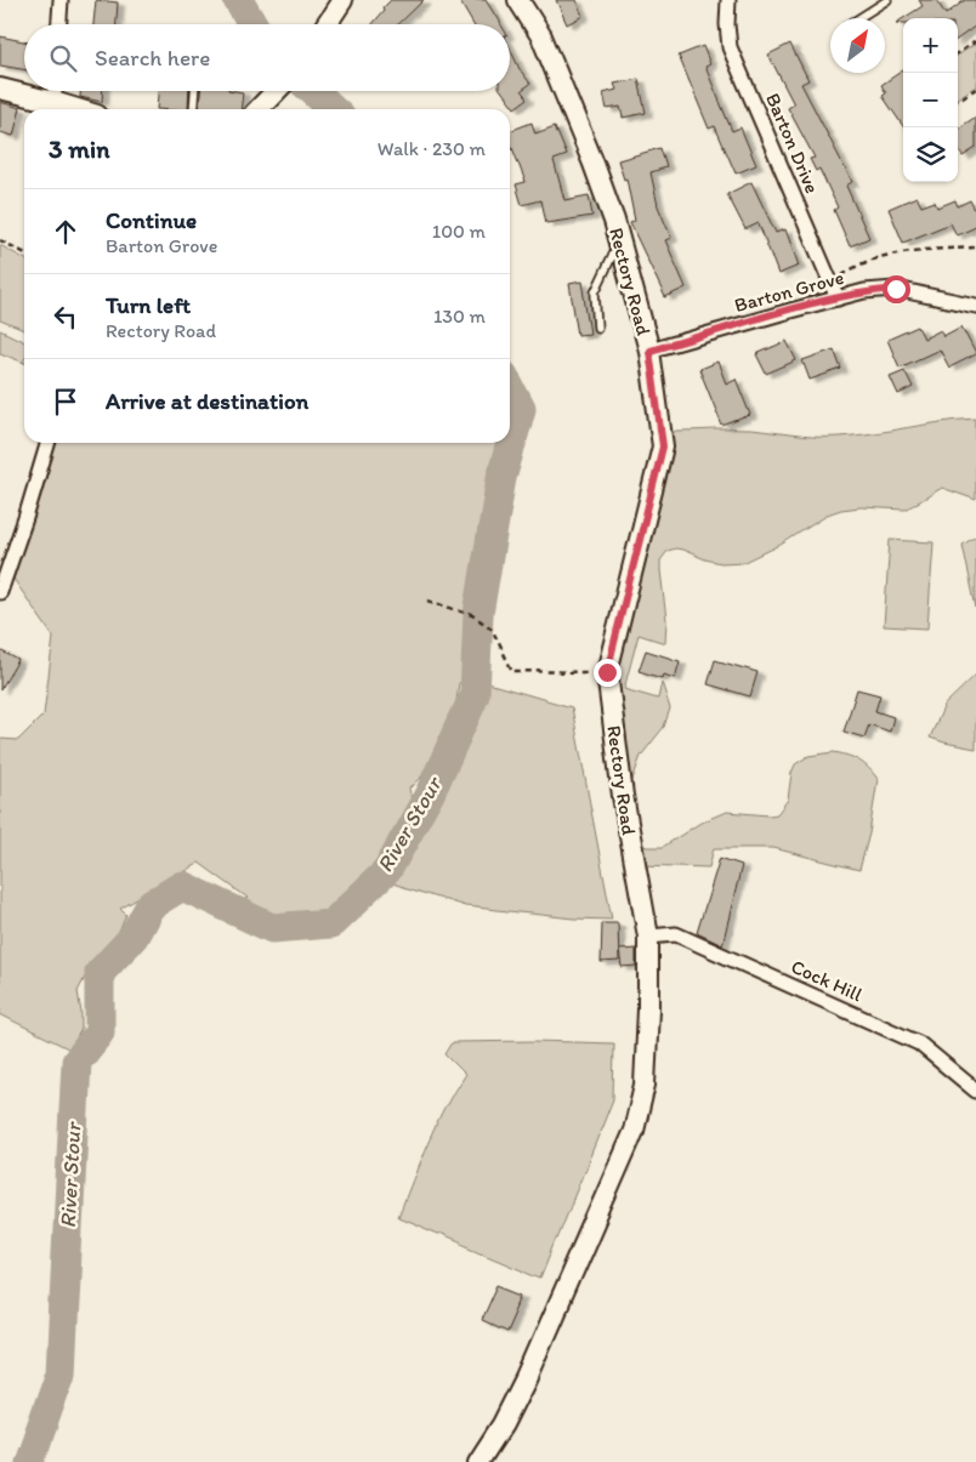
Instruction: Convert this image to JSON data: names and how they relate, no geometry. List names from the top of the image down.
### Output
{
  "streets": {
    "street": [
      "Barton Drive",
      "Rectory Road",
      "Barton Grove",
      "Cock Hill"
    ]
  },
  "crossings": [
    ["Barton Drive", "Barton Grove"],
    ["Rectory Road", "Barton Grove"],
    ["Rectory Road", "Cock Hill"]
  ],
  "water": ["River Stour"],
  "north": "top right",
  "page": {
    "map_buttons": ["+", "−"],
    "search": "Search here",
    "heading": ["3 min", "Walk · 230 m"],
    "list": [
      ["Continue", "Barton Grove", "100 m"],
      ["Turn left", "Rectory Road", "130 m"],
      "Arrive at destination"
    ]
  }
}
